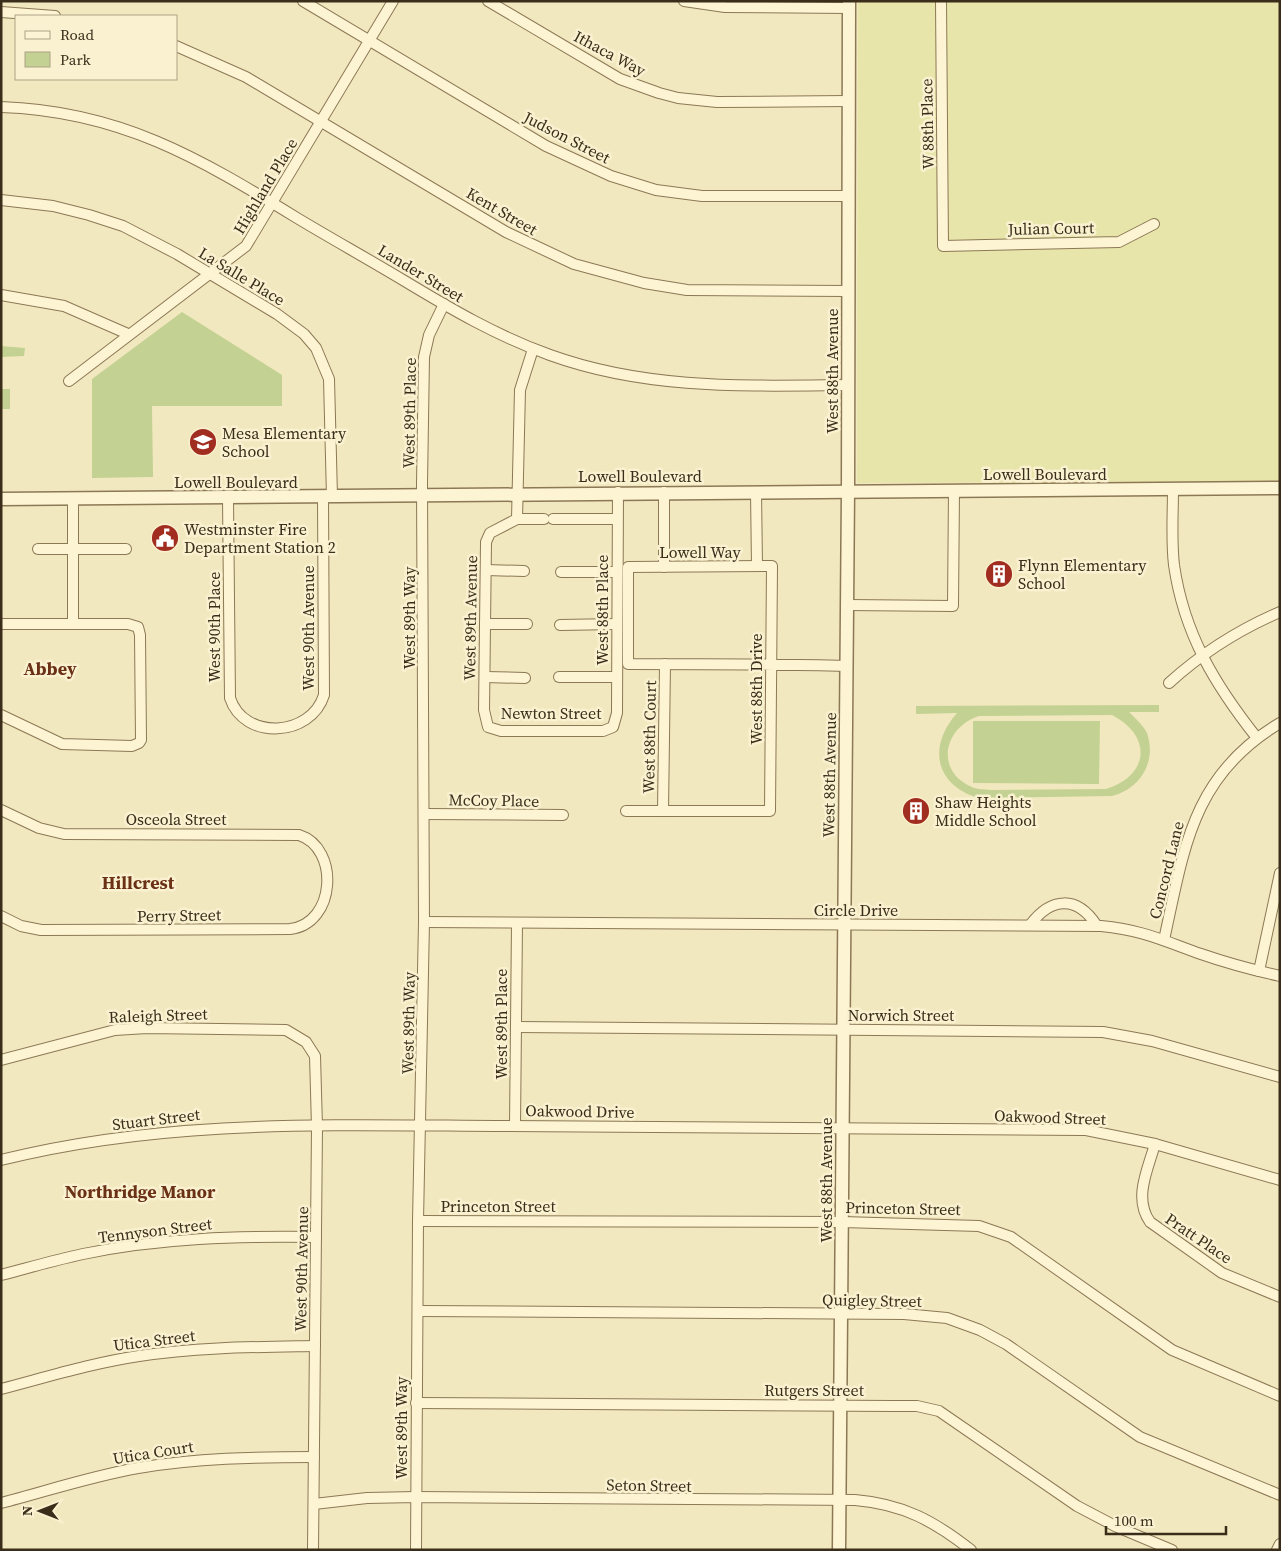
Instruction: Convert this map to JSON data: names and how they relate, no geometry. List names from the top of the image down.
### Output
{
  "streets": {
    "street": [
      "Ithaca Way",
      "W 88th Place",
      "Judson Street",
      "Highland Place",
      "Kent Street",
      "Julian Court",
      "Lander Street",
      "La Salle Place",
      "West 88th Avenue",
      "West 89th Place",
      "Lowell Boulevard",
      "Lowell Way",
      "West 88th Place",
      "West 89th Way",
      "West 89th Avenue",
      "West 90th Place",
      "West 90th Avenue",
      "West 88th Drive",
      "Newton Street",
      "West 88th Court",
      "McCoy Place",
      "Osceola Street",
      "Concord Lane",
      "Circle Drive",
      "Perry Street",
      "Raleigh Street",
      "Norwich Street",
      "Oakwood Drive",
      "Oakwood Street",
      "Stuart Street",
      "Princeton Street",
      "Tennyson Street",
      "Pratt Place",
      "Quigley Street",
      "Utica Street",
      "Rutgers Street",
      "Utica Court",
      "Seton Street"
    ]
  },
  "crossings": [
    ["Ithaca Way", "West 88th Avenue"],
    ["W 88th Place", "Julian Court"],
    ["Judson Street", "Highland Place"],
    ["Judson Street", "West 88th Avenue"],
    ["Highland Place", "Kent Street"],
    ["Highland Place", "Lander Street"],
    ["Highland Place", "La Salle Place"],
    ["Kent Street", "West 88th Avenue"],
    ["Lander Street", "West 88th Avenue"],
    ["Lander Street", "West 89th Place"],
    ["La Salle Place", "Lowell Boulevard"],
    ["La Salle Place", "West 90th Avenue"],
    ["West 88th Avenue", "Lowell Boulevard"],
    ["West 88th Avenue", "Circle Drive"],
    ["West 88th Avenue", "Norwich Street"],
    ["West 88th Avenue", "Oakwood Drive"],
    ["West 88th Avenue", "Oakwood Street"],
    ["West 88th Avenue", "Princeton Street"],
    ["West 88th Avenue", "Quigley Street"],
    ["West 88th Avenue", "Rutgers Street"],
    ["West 88th Avenue", "Seton Street"],
    ["West 89th Place", "Lowell Boulevard"],
    ["West 89th Place", "West 89th Way"],
    ["West 89th Place", "Circle Drive"],
    ["West 89th Place", "Norwich Street"],
    ["West 89th Place", "Oakwood Drive"],
    ["Lowell Boulevard", "West 88th Place"],
    ["Lowell Boulevard", "West 89th Way"],
    ["Lowell Boulevard", "West 90th Place"],
    ["Lowell Boulevard", "West 90th Avenue"],
    ["Lowell Way", "West 88th Drive"],
    ["Lowell Way", "West 88th Court"],
    ["West 88th Place", "Newton Street"],
    ["West 89th Way", "McCoy Place"],
    ["West 89th Way", "Circle Drive"],
    ["West 89th Way", "Oakwood Drive"],
    ["West 89th Way", "Princeton Street"],
    ["West 89th Way", "Quigley Street"],
    ["West 89th Way", "Rutgers Street"],
    ["West 89th Way", "Seton Street"],
    ["West 89th Avenue", "Newton Street"],
    ["West 90th Place", "West 90th Avenue"],
    ["West 90th Avenue", "Raleigh Street"],
    ["West 90th Avenue", "Oakwood Drive"],
    ["West 90th Avenue", "Stuart Street"],
    ["West 90th Avenue", "Tennyson Street"],
    ["West 90th Avenue", "Utica Street"],
    ["West 90th Avenue", "Utica Court"],
    ["West 90th Avenue", "Seton Street"],
    ["West 88th Drive", "West 88th Court"],
    ["Osceola Street", "Perry Street"],
    ["Concord Lane", "Circle Drive"],
    ["Oakwood Drive", "Oakwood Street"],
    ["Oakwood Drive", "Stuart Street"],
    ["Oakwood Street", "Pratt Place"]
  ],
  "districts": ["Abbey", "Hillcrest", "Northridge Manor"],
  "places": {
    "school or university": ["Mesa Elementary School"],
    "public building": ["Westminster Fire Department Station 2"],
    "building": ["Flynn Elementary School", "Shaw Heights Middle School"]
  },
  "legend": ["Road", "Park"],
  "scale_bar": "100 m",
  "north": "left"
}
